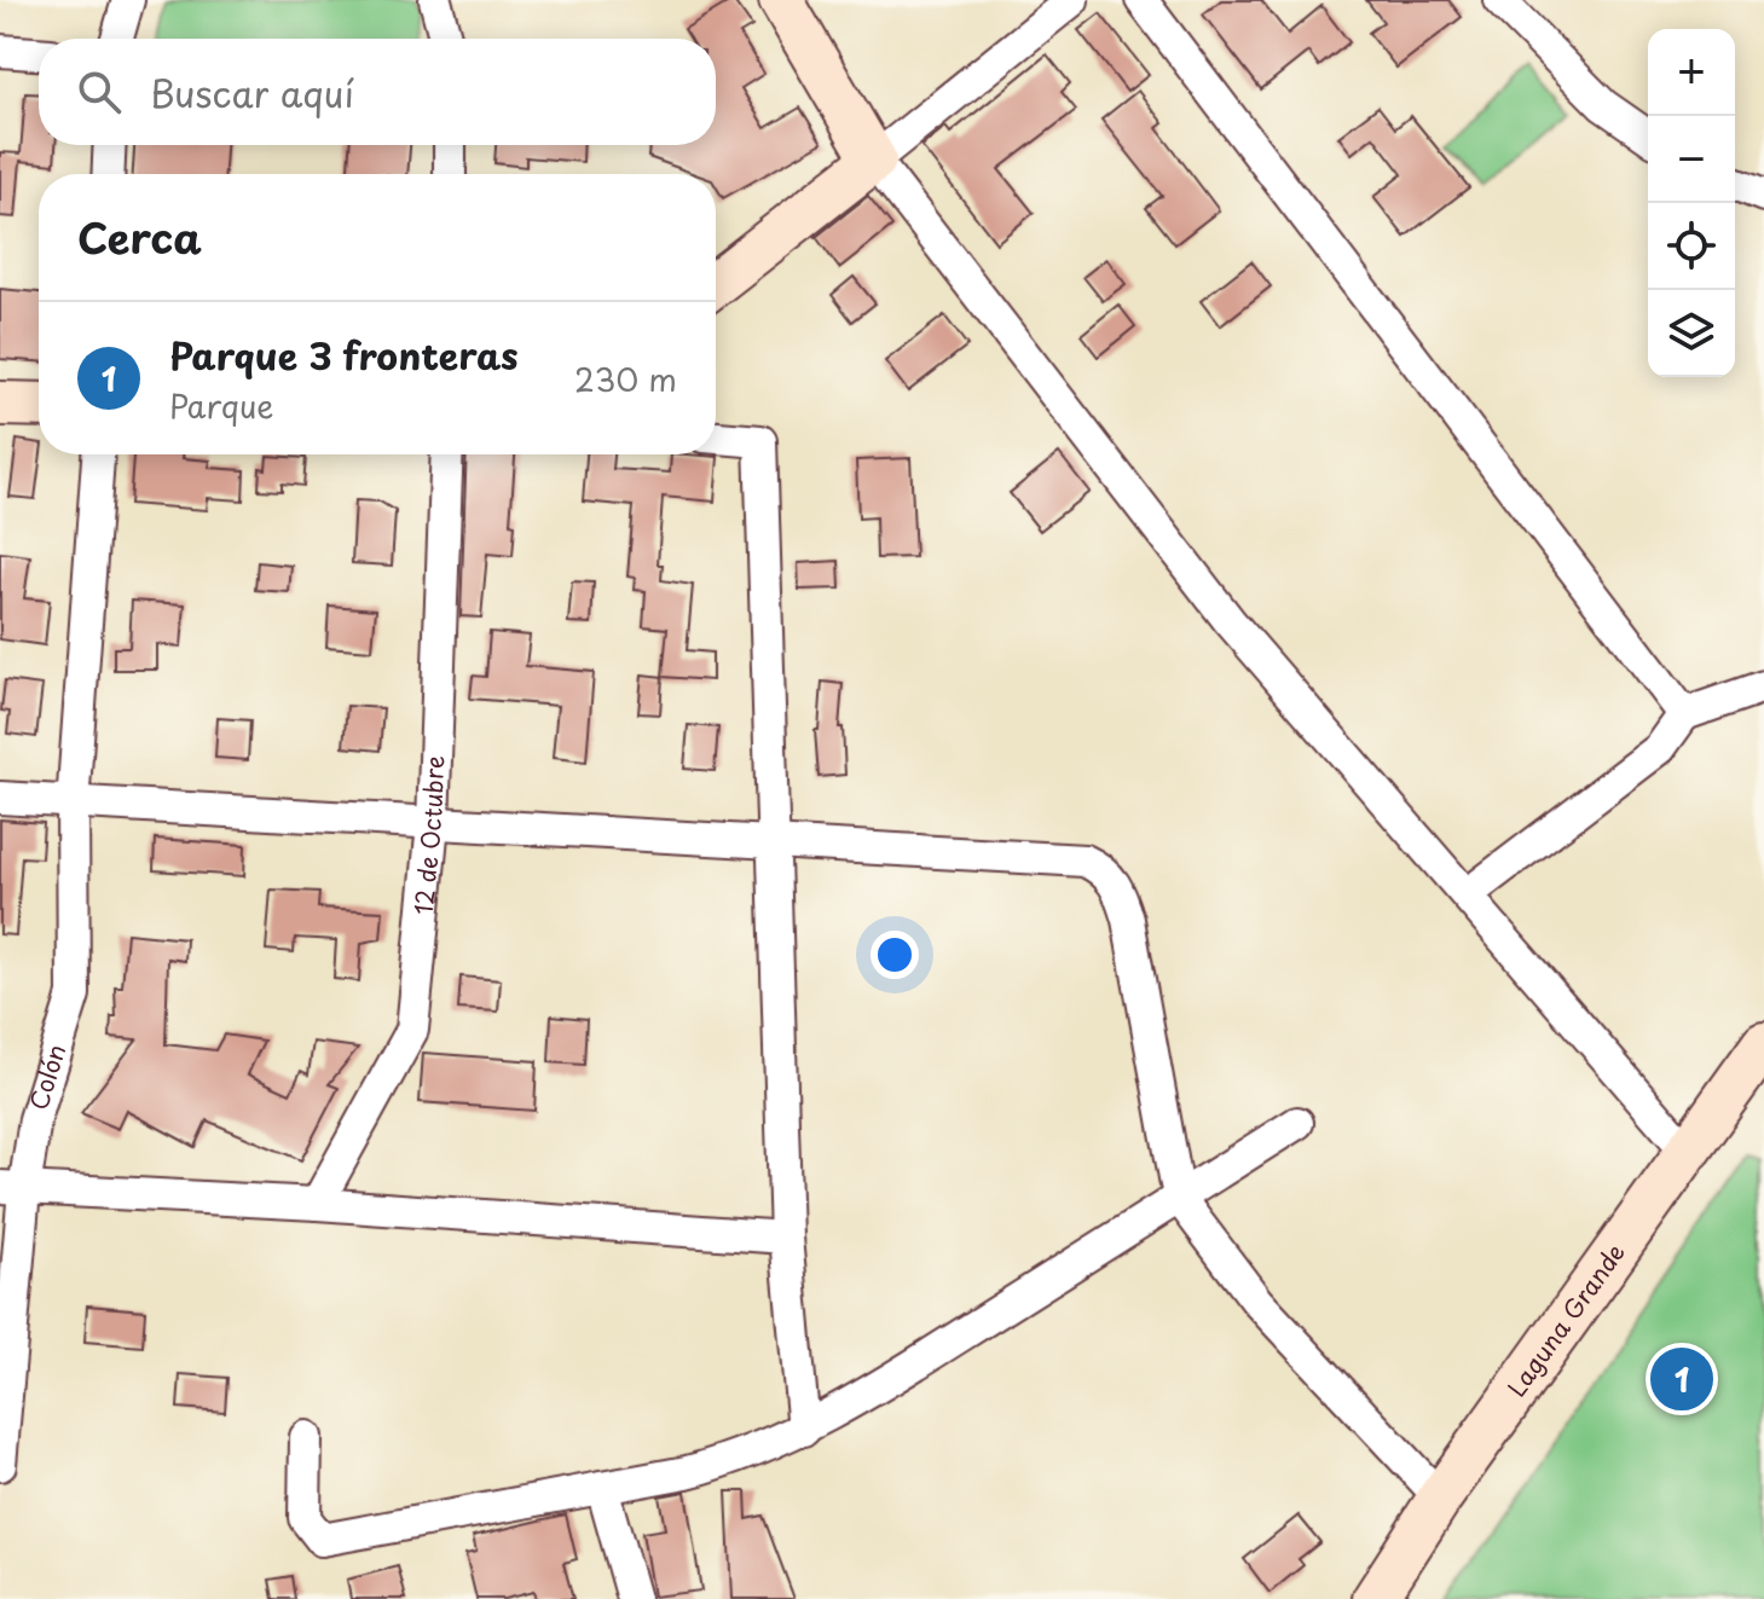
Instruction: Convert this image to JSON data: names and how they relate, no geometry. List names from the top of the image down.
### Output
{
  "streets": {
    "main road": ["Laguna Grande"],
    "street": ["12 de Octubre", "Colón"]
  },
  "page": {
    "map_buttons": ["+", "−"],
    "search": "Buscar aquí",
    "heading": "Cerca",
    "list": [
      {
        "mark": "1",
        "name": "Parque 3 fronteras",
        "note": "Parque",
        "value": "230 m"
      }
    ],
    "pins": "1"
  }
}
